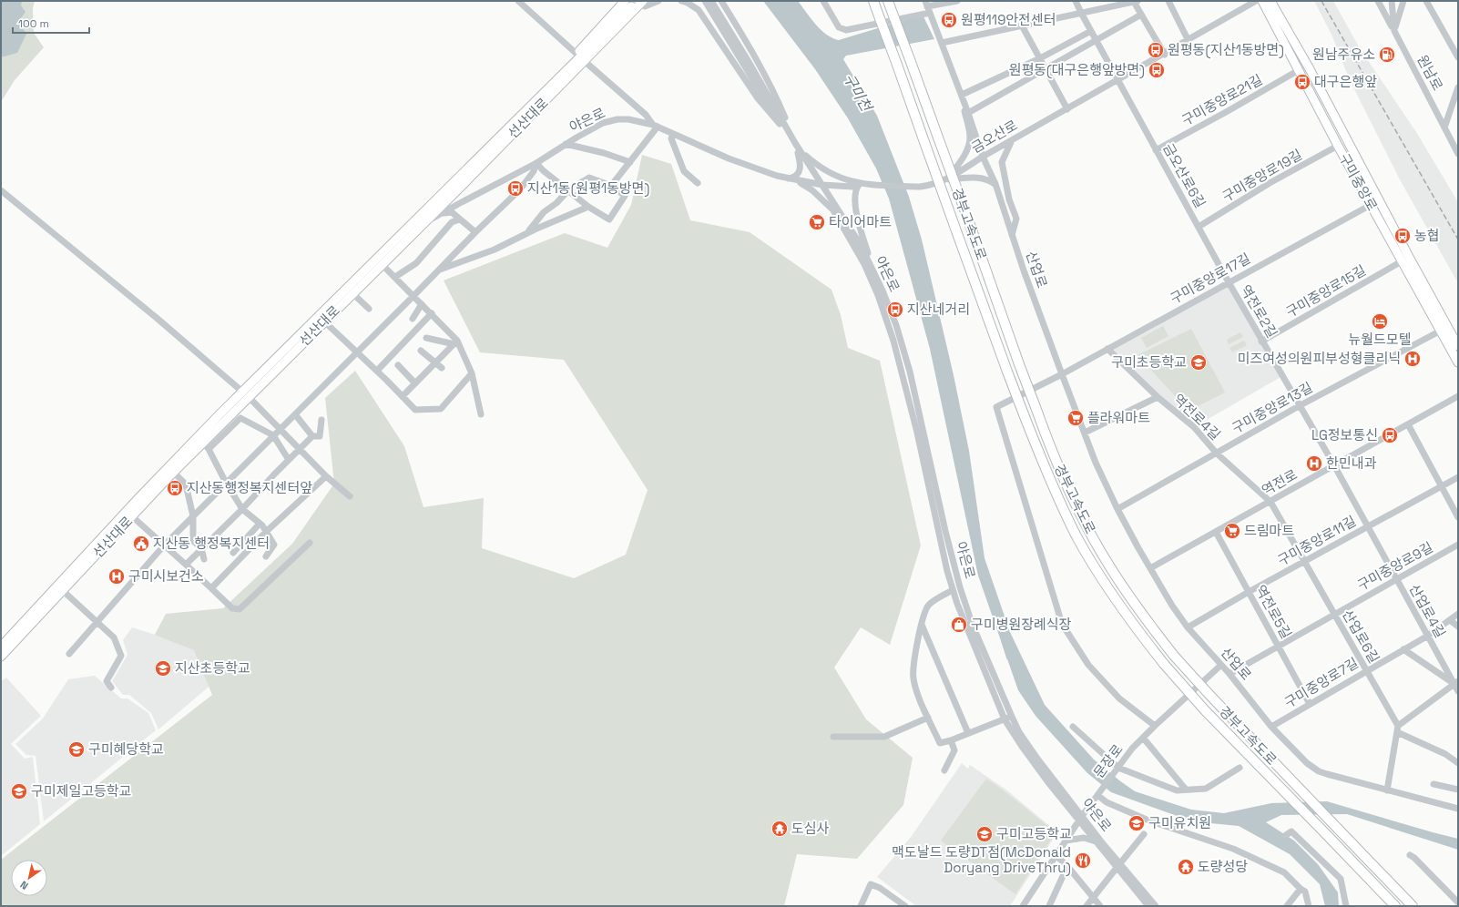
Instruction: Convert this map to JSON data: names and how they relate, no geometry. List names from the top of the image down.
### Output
{
  "streets": {
    "highway": ["경부고속도로"],
    "main road": ["선산대로", "구미중앙로"],
    "street": [
      "원남로",
      "구미중앙로21길",
      "야은로",
      "금오산로",
      "금오산로6길",
      "구미중앙로19길",
      "산업로",
      "구미중앙로17길",
      "구미중앙로15길",
      "역전로2길",
      "구미중앙로13길",
      "역전로4길",
      "역전로",
      "구미중앙로11길",
      "구미중앙로9길",
      "산업로4길",
      "역전로5길",
      "산업로6길",
      "구미중앙로7길",
      "문장로"
    ]
  },
  "crossings": [
    ["구미중앙로21길", "금오산로6길"],
    ["구미중앙로21길", "구미중앙로"],
    ["선산대로", "야은로"],
    ["야은로", "금오산로"],
    ["야은로", "문장로"],
    ["금오산로", "금오산로6길"],
    ["금오산로", "산업로"],
    ["금오산로6길", "구미중앙로19길"],
    ["금오산로6길", "구미중앙로17길"],
    ["금오산로6길", "역전로2길"],
    ["구미중앙로19길", "구미중앙로"],
    ["구미중앙로", "구미중앙로17길"],
    ["구미중앙로", "구미중앙로15길"],
    ["구미중앙로", "구미중앙로13길"],
    ["산업로", "구미중앙로17길"],
    ["산업로", "구미중앙로13길"],
    ["산업로", "역전로"],
    ["산업로", "구미중앙로11길"],
    ["산업로", "구미중앙로9길"],
    ["산업로", "구미중앙로7길"],
    ["산업로", "문장로"],
    ["구미중앙로17길", "역전로2길"],
    ["구미중앙로17길", "역전로4길"],
    ["구미중앙로17길", "문장로"],
    ["구미중앙로15길", "역전로2길"],
    ["역전로2길", "구미중앙로13길"],
    ["역전로2길", "역전로"],
    ["역전로2길", "산업로4길"],
    ["구미중앙로13길", "역전로4길"],
    ["역전로4길", "역전로"],
    ["역전로4길", "산업로6길"],
    ["역전로", "산업로4길"],
    ["역전로", "역전로5길"],
    ["역전로", "산업로6길"],
    ["구미중앙로11길", "산업로4길"],
    ["구미중앙로11길", "역전로5길"],
    ["구미중앙로11길", "산업로6길"],
    ["구미중앙로9길", "산업로4길"],
    ["구미중앙로9길", "역전로5길"],
    ["구미중앙로9길", "산업로6길"],
    ["산업로4길", "구미중앙로7길"],
    ["역전로5길", "구미중앙로7길"],
    ["산업로6길", "구미중앙로7길"]
  ],
  "water": ["구미천"],
  "places": {
    "bus stop": [
      "원평119안전센터",
      "원평동(지산1동방면)",
      "원평동(대구은행앞방면)",
      "대구은행앞",
      "지산1동(원평1동방면)",
      "농협",
      "지산네거리",
      "LG정보통신",
      "지산동행정복지센터앞"
    ],
    "fuel station": ["원남주유소"],
    "supermarket": ["타이어마트", "플라워마트", "드림마트"],
    "hotel": ["뉴월드모텔"],
    "hospital": ["미즈여성의원피부성형클리닉", "한민내과", "구미시보건소"],
    "school or university": [
      "구미초등학교",
      "지산초등학교",
      "구미혜당학교",
      "구미제일고등학교",
      "구미유치원",
      "구미고등학교"
    ],
    "public building": ["지산동 행정복지센터"],
    "shop": ["구미병원장례식장"],
    "temple": ["도심사", "도량성당"],
    "restaurant": ["맥도날드 도량DT점(McDonald Doryang DriveThru)"]
  },
  "scale_bar": "100 m",
  "north": "bottom left"
}
